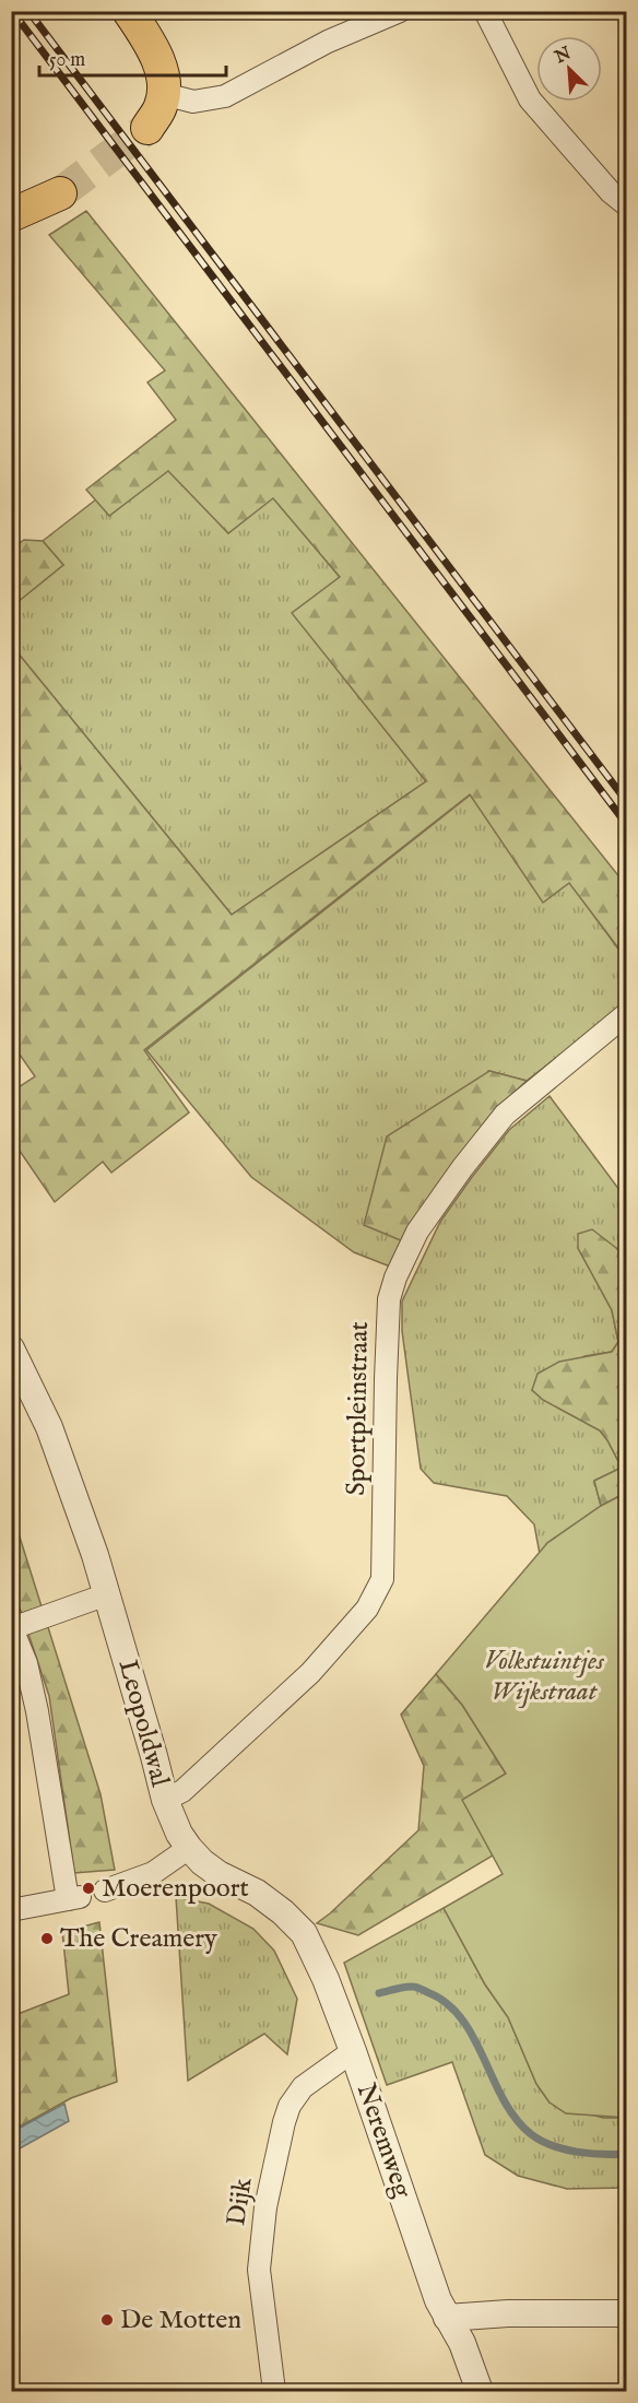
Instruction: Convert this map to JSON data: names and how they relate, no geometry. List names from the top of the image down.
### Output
{
  "streets": {
    "street": [
      "Sportpleinstraat",
      "Leopoldwal",
      "Neremweg",
      "Dijk"
    ]
  },
  "crossings": [
    ["Sportpleinstraat", "Leopoldwal"],
    ["Leopoldwal", "Neremweg"],
    ["Neremweg", "Dijk"]
  ],
  "parks": ["Volkstuintjes Wijkstraat"],
  "places": ["Moerenpoort", "The Creamery", "De Motten"],
  "scale_bar": "50 m",
  "north": "top left"
}
